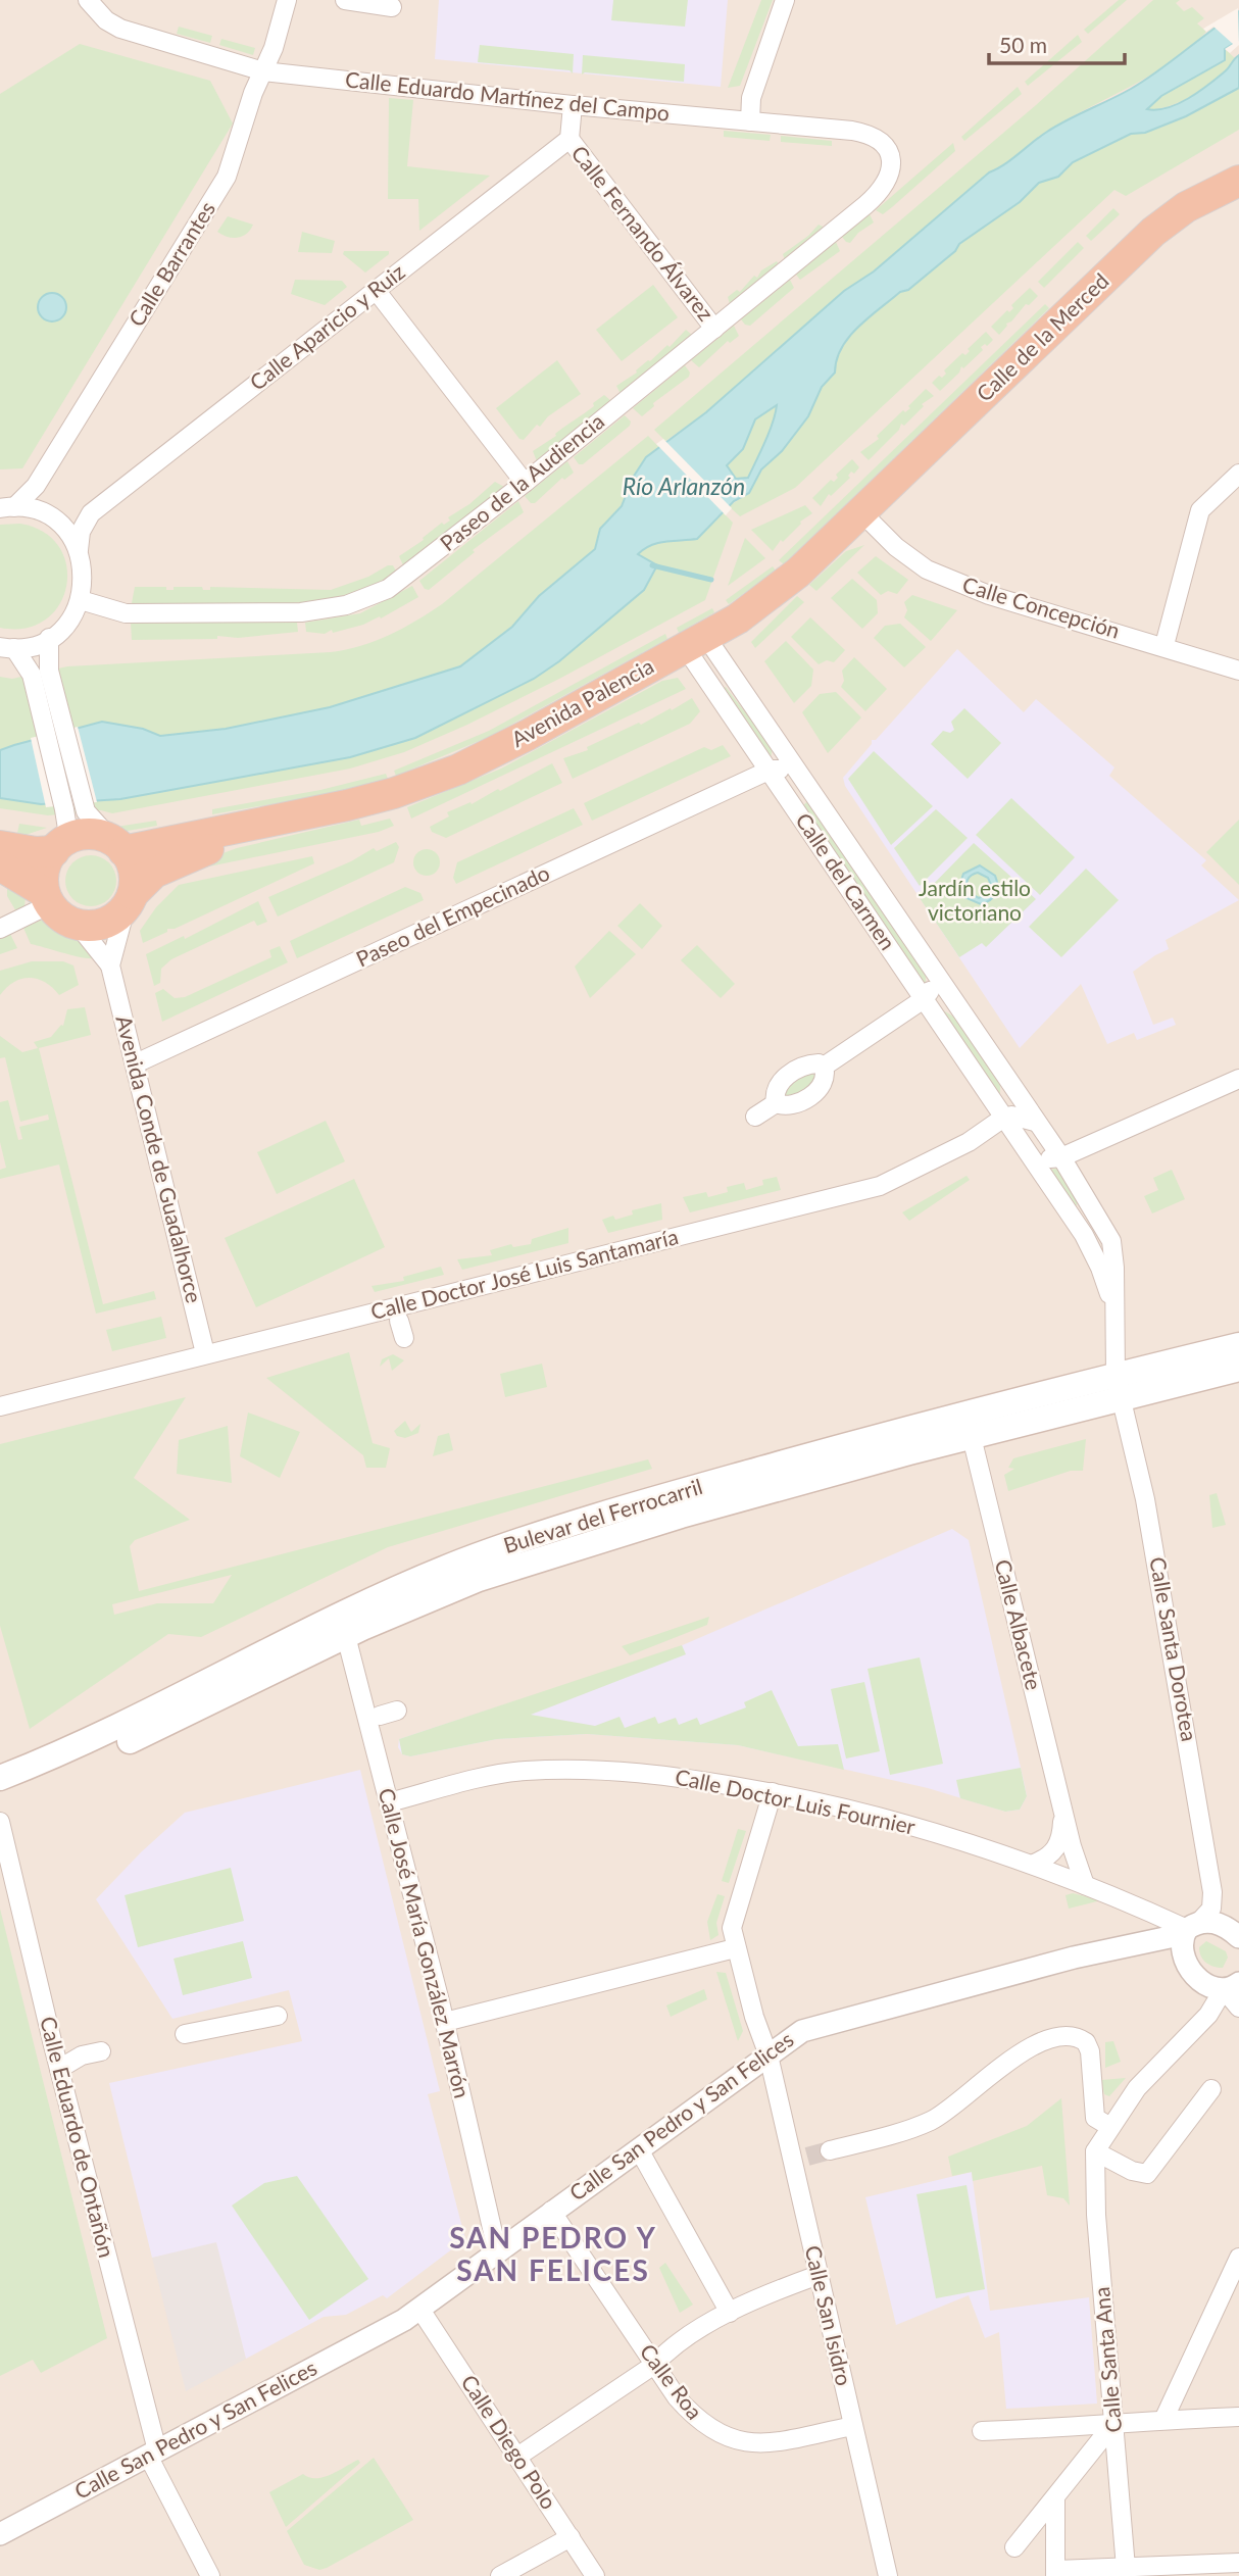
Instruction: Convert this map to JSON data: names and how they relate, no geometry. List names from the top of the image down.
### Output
{
  "streets": {
    "highway": ["Calle de la Merced", "Avenida Palencia"],
    "main road": ["Bulevar del Ferrocarril"],
    "street": [
      "Calle Eduardo Martínez del Campo",
      "Calle Fernando Álvarez",
      "Calle Barrantes",
      "Calle Aparicio y Ruiz",
      "Paseo de la Audiencia",
      "Calle Concepción",
      "Calle del Carmen",
      "Paseo del Empecinado",
      "Avenida Conde de Guadalhorce",
      "Calle Doctor José Luis Santamaría",
      "Calle Albacete",
      "Calle Santa Dorotea",
      "Calle Doctor Luis Fournier",
      "Calle José María González Marrón",
      "Calle San Pedro y San Felices",
      "Calle Eduardo de Ontañón",
      "Calle San Isidro",
      "Calle Santa Ana",
      "Calle Roa",
      "Calle Diego Polo"
    ]
  },
  "crossings": [
    ["Calle Eduardo Martínez del Campo", "Calle Barrantes"],
    ["Calle Eduardo Martínez del Campo", "Paseo de la Audiencia"],
    ["Calle Fernando Álvarez", "Calle Aparicio y Ruiz"],
    ["Calle Fernando Álvarez", "Paseo de la Audiencia"],
    ["Calle de la Merced", "Calle Concepción"],
    ["Calle de la Merced", "Avenida Palencia"],
    ["Calle Concepción", "Avenida Palencia"],
    ["Avenida Palencia", "Calle del Carmen"],
    ["Calle del Carmen", "Paseo del Empecinado"],
    ["Calle del Carmen", "Calle Doctor José Luis Santamaría"],
    ["Calle del Carmen", "Bulevar del Ferrocarril"],
    ["Calle del Carmen", "Calle Santa Dorotea"],
    ["Paseo del Empecinado", "Avenida Conde de Guadalhorce"],
    ["Avenida Conde de Guadalhorce", "Calle Doctor José Luis Santamaría"],
    ["Bulevar del Ferrocarril", "Calle Albacete"],
    ["Bulevar del Ferrocarril", "Calle Santa Dorotea"],
    ["Bulevar del Ferrocarril", "Calle José María González Marrón"],
    ["Calle Albacete", "Calle Doctor Luis Fournier"],
    ["Calle Santa Dorotea", "Calle Doctor Luis Fournier"],
    ["Calle Santa Dorotea", "Calle San Pedro y San Felices"],
    ["Calle Doctor Luis Fournier", "Calle José María González Marrón"],
    ["Calle Doctor Luis Fournier", "Calle San Pedro y San Felices"],
    ["Calle Doctor Luis Fournier", "Calle San Isidro"],
    ["Calle José María González Marrón", "Calle San Pedro y San Felices"],
    ["Calle San Pedro y San Felices", "Calle Eduardo de Ontañón"],
    ["Calle San Pedro y San Felices", "Calle San Isidro"],
    ["Calle San Pedro y San Felices", "Calle Roa"],
    ["Calle San Pedro y San Felices", "Calle Diego Polo"],
    ["Calle San Isidro", "Calle Roa"]
  ],
  "districts": ["SAN PEDRO Y SAN FELICES"],
  "water": ["Río Arlanzón"],
  "parks": ["Jardín estilo victoriano"],
  "scale_bar": "50 m"
}
